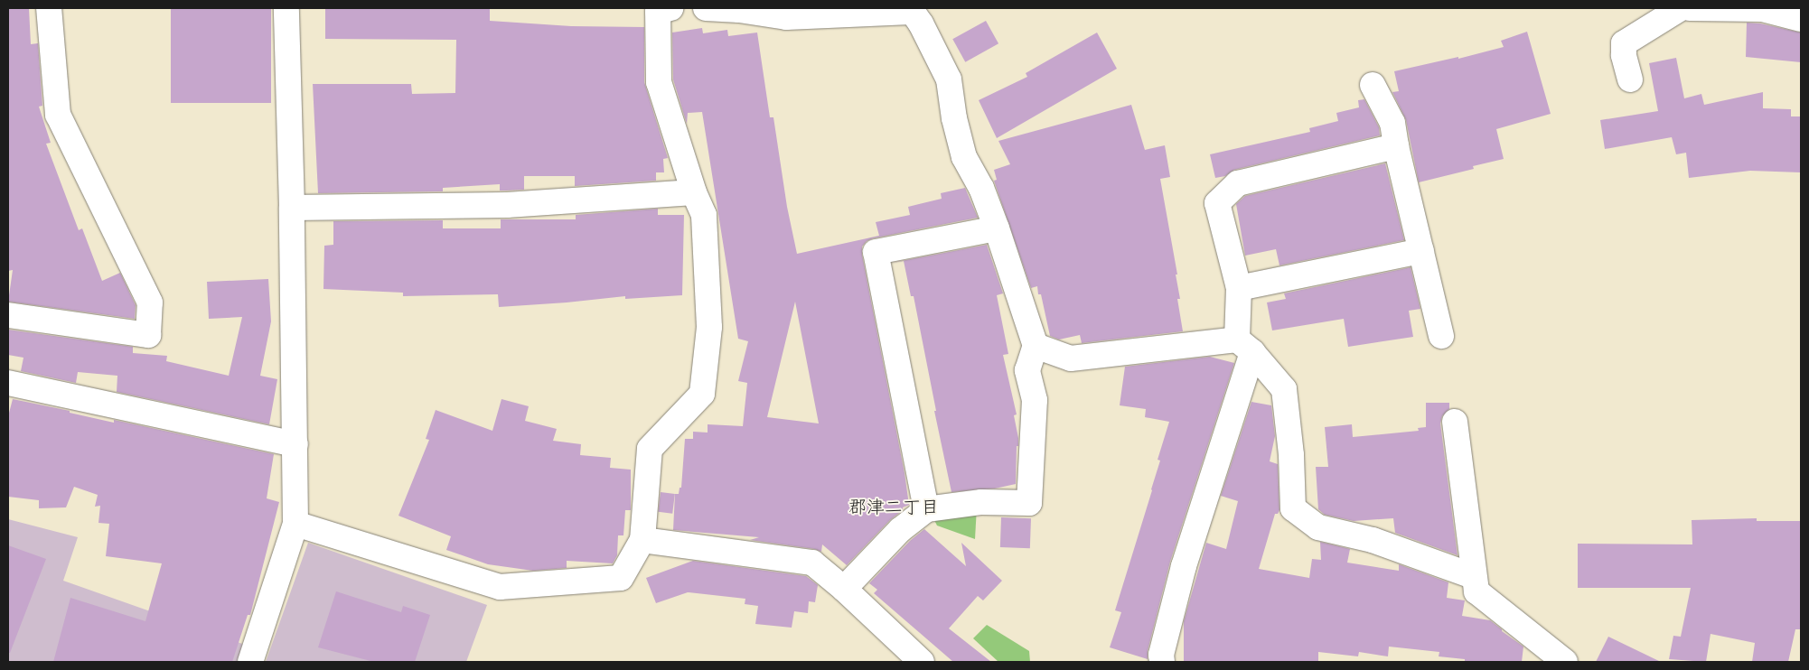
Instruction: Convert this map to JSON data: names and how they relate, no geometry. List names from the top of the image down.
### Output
{
  "districts": ["郡津二丁目"]
}
